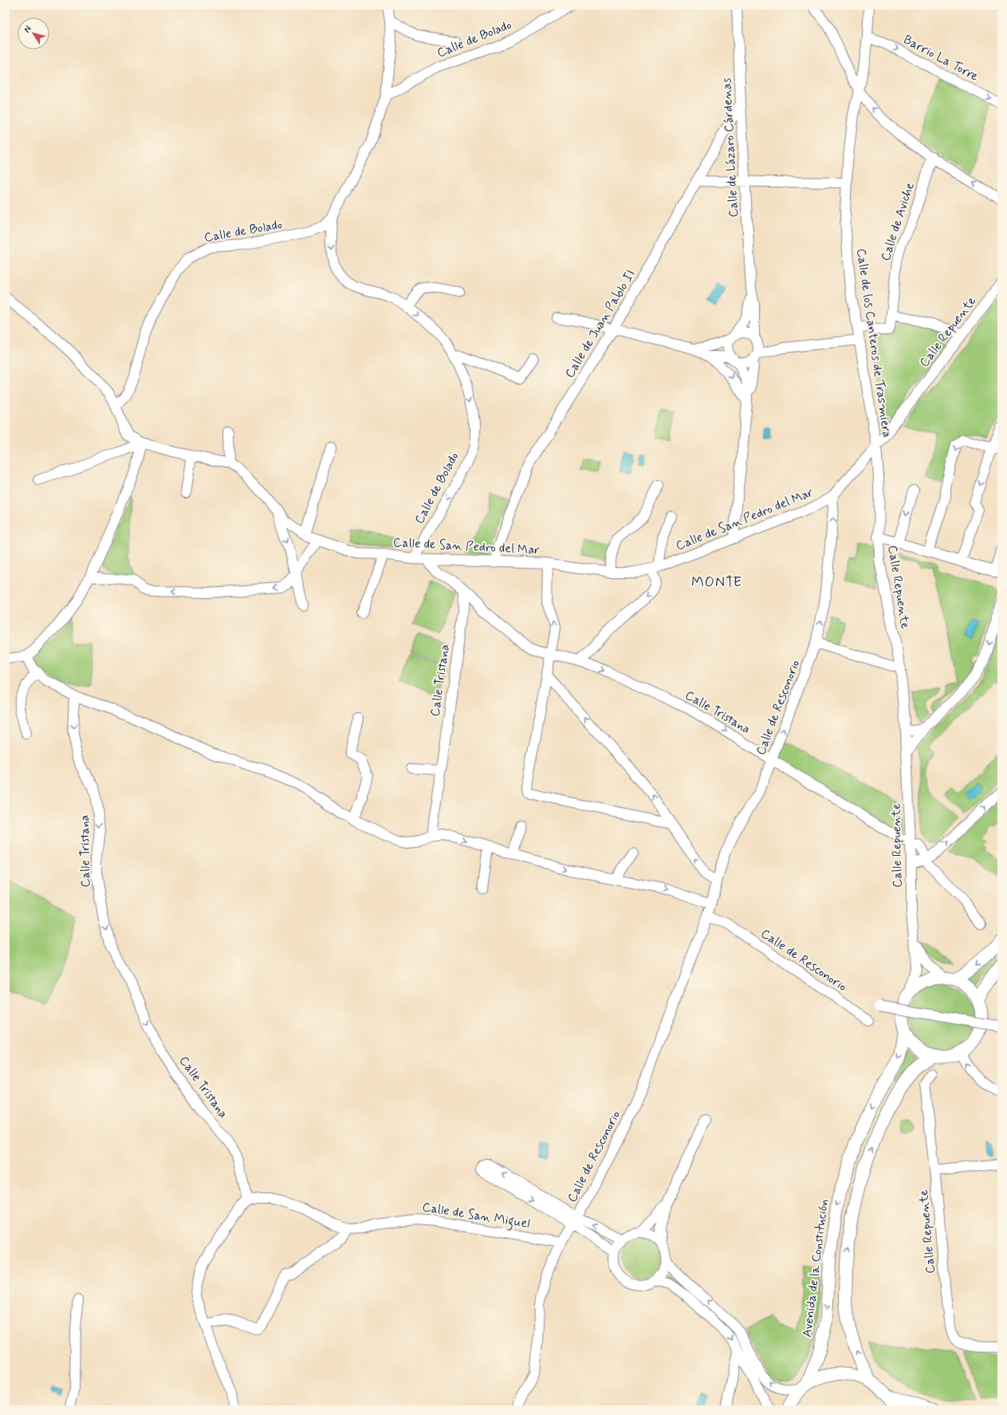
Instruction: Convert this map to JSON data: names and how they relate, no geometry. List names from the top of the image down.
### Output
{
  "streets": {
    "main road": ["Avenida de la Constitución"],
    "street": [
      "Calle de Bolado",
      "Barrio La Torre",
      "Calle de Lázaro Cárdenas",
      "Calle de Aviche",
      "Calle de Juan Pablo II",
      "Calle Repuente",
      "Calle de los Canteros de Trasmiera",
      "Calle de San Pedro del Mar",
      "Calle Tristana",
      "Calle de Resconorio",
      "Calle de San Miguel"
    ]
  },
  "crossings": [
    ["Calle de Bolado", "Calle de San Pedro del Mar"],
    ["Calle de Lázaro Cárdenas", "Calle de Juan Pablo II"],
    ["Calle de Aviche", "Calle de los Canteros de Trasmiera"],
    ["Calle de Juan Pablo II", "Calle de San Pedro del Mar"],
    ["Calle Repuente", "Calle de los Canteros de Trasmiera"],
    ["Calle Repuente", "Calle de San Pedro del Mar"],
    ["Calle Repuente", "Calle Tristana"],
    ["Calle Repuente", "Avenida de la Constitución"],
    ["Calle de los Canteros de Trasmiera", "Calle de San Pedro del Mar"],
    ["Calle de San Pedro del Mar", "Calle Tristana"],
    ["Calle de San Pedro del Mar", "Calle de Resconorio"],
    ["Calle Tristana", "Calle de Resconorio"],
    ["Calle Tristana", "Calle de San Miguel"],
    ["Calle de Resconorio", "Calle de San Miguel"]
  ],
  "one_way": ["Calle Tristana"],
  "districts": ["MONTE"],
  "north": "top left"
}
